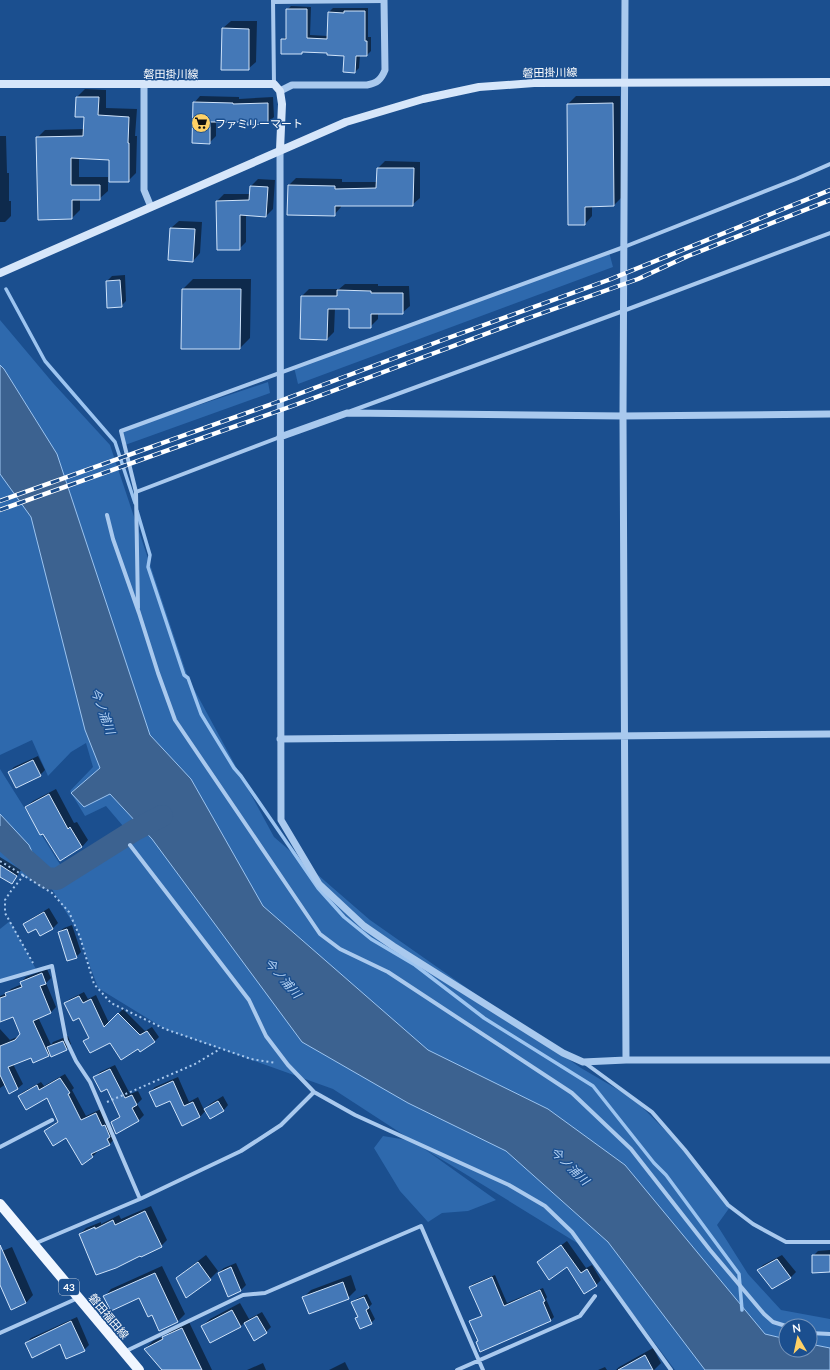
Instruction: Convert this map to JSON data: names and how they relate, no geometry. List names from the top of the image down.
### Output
{
  "streets": {
    "main road": ["磐田掛川線", "43", "磐田福田線"]
  },
  "water": ["今ノ浦川"],
  "places": {
    "supermarket": ["ファミリーマート"]
  },
  "north": "top"
}
